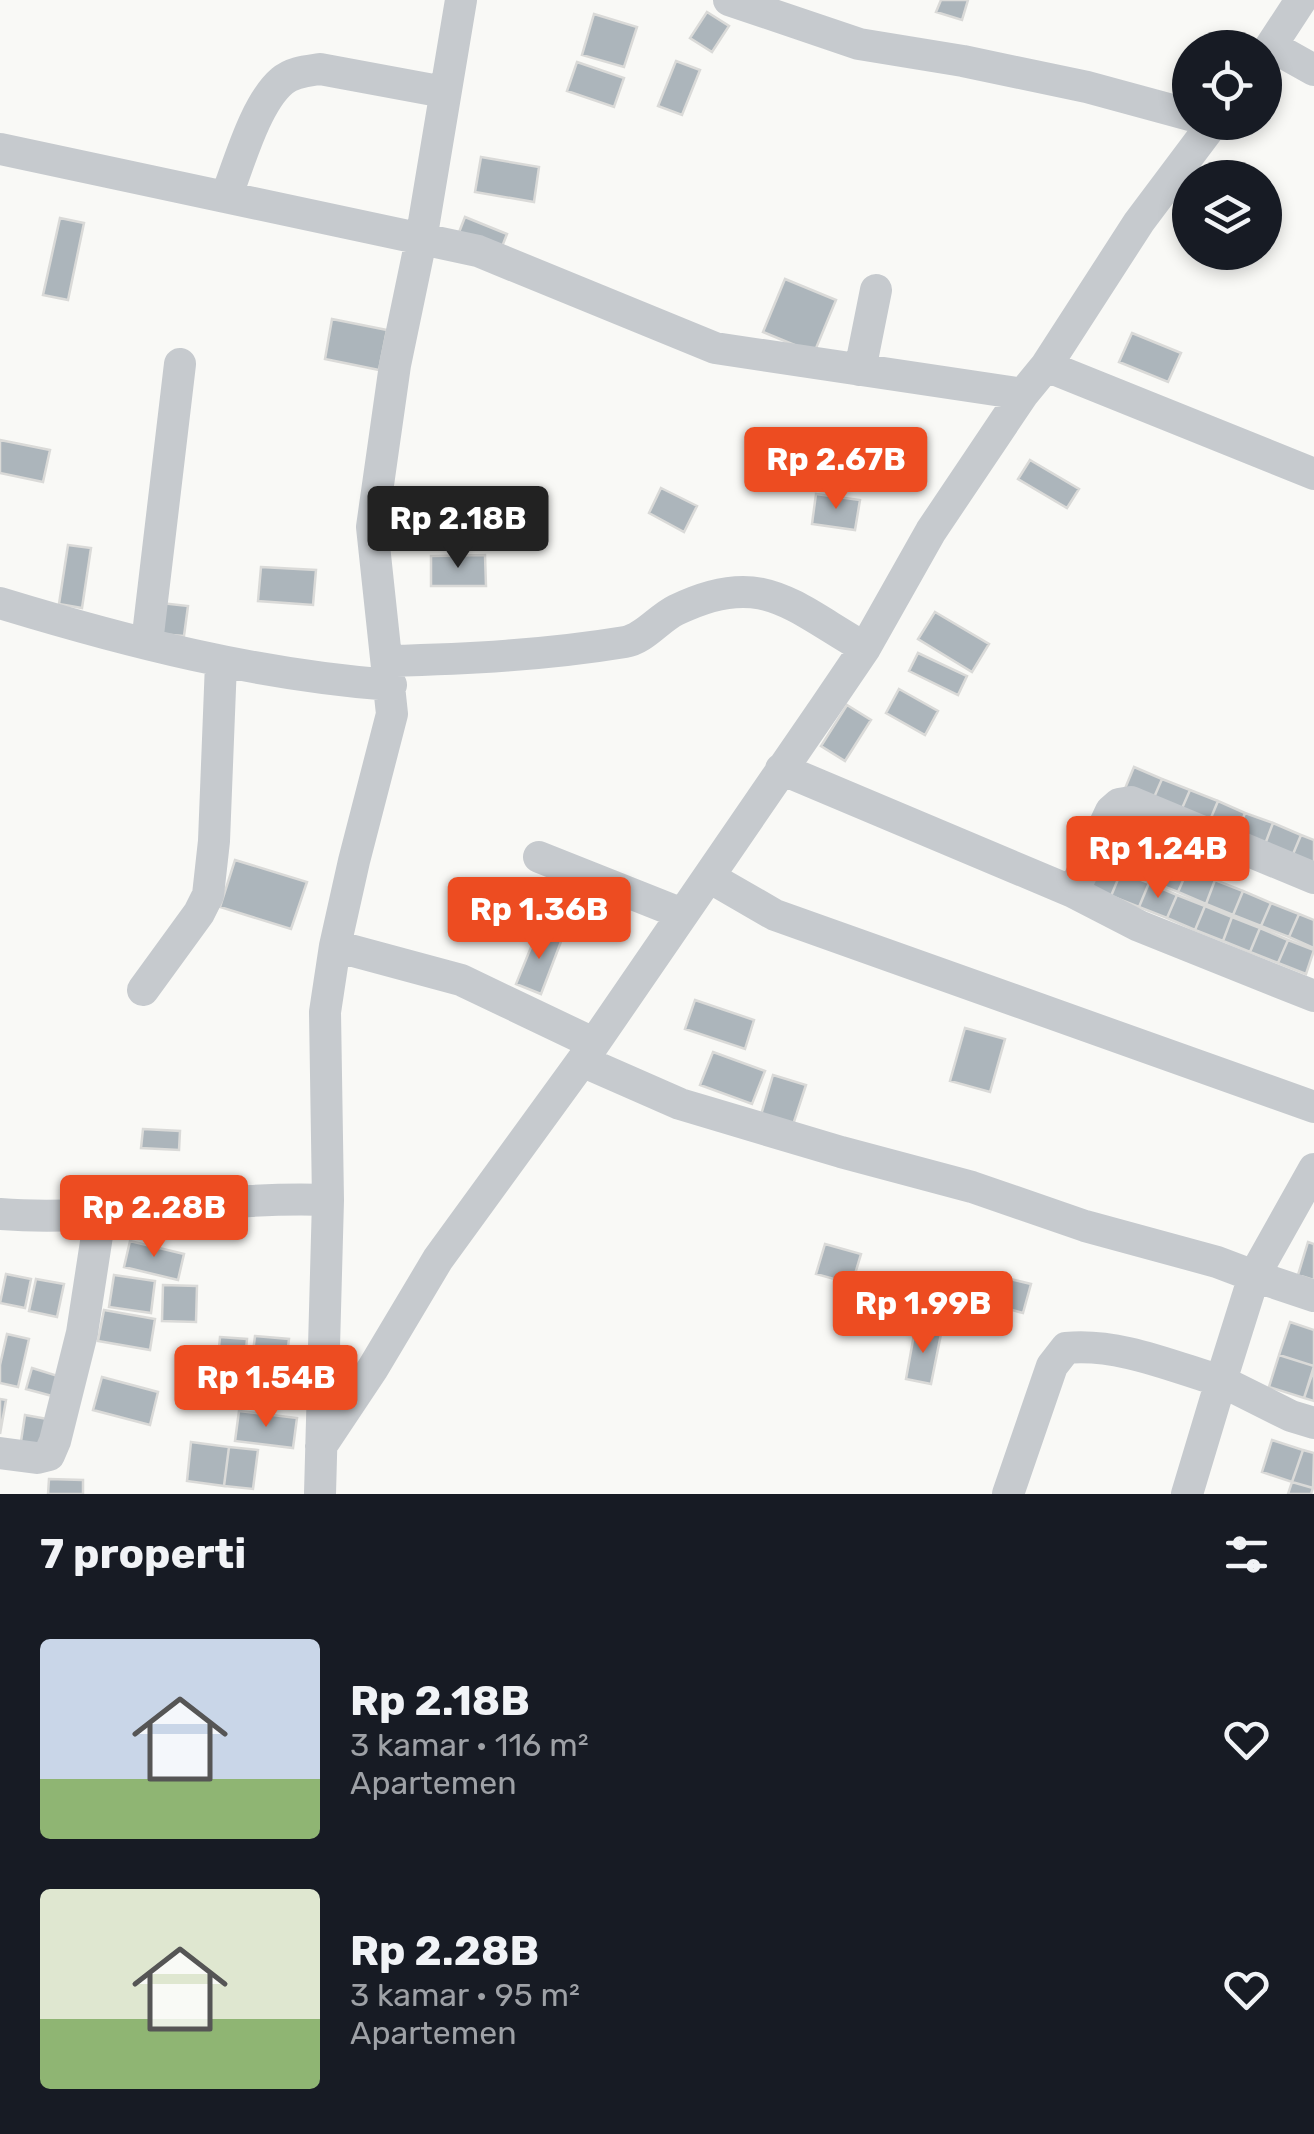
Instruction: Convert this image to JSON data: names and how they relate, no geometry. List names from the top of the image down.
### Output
{
  "page": {
    "price": [
      "Rp 2.67B",
      "Rp 2.18B",
      "Rp 1.24B",
      "Rp 1.36B",
      "Rp 2.28B",
      "Rp 1.99B",
      "Rp 1.54B"
    ],
    "heading": "7 properti",
    "list": [
      {
        "name": "Rp 2.18B",
        "note": "3 kamar · 116 m² · Apartemen"
      },
      {
        "name": "Rp 2.28B",
        "note": "3 kamar · 95 m² · Apartemen"
      }
    ]
  }
}
